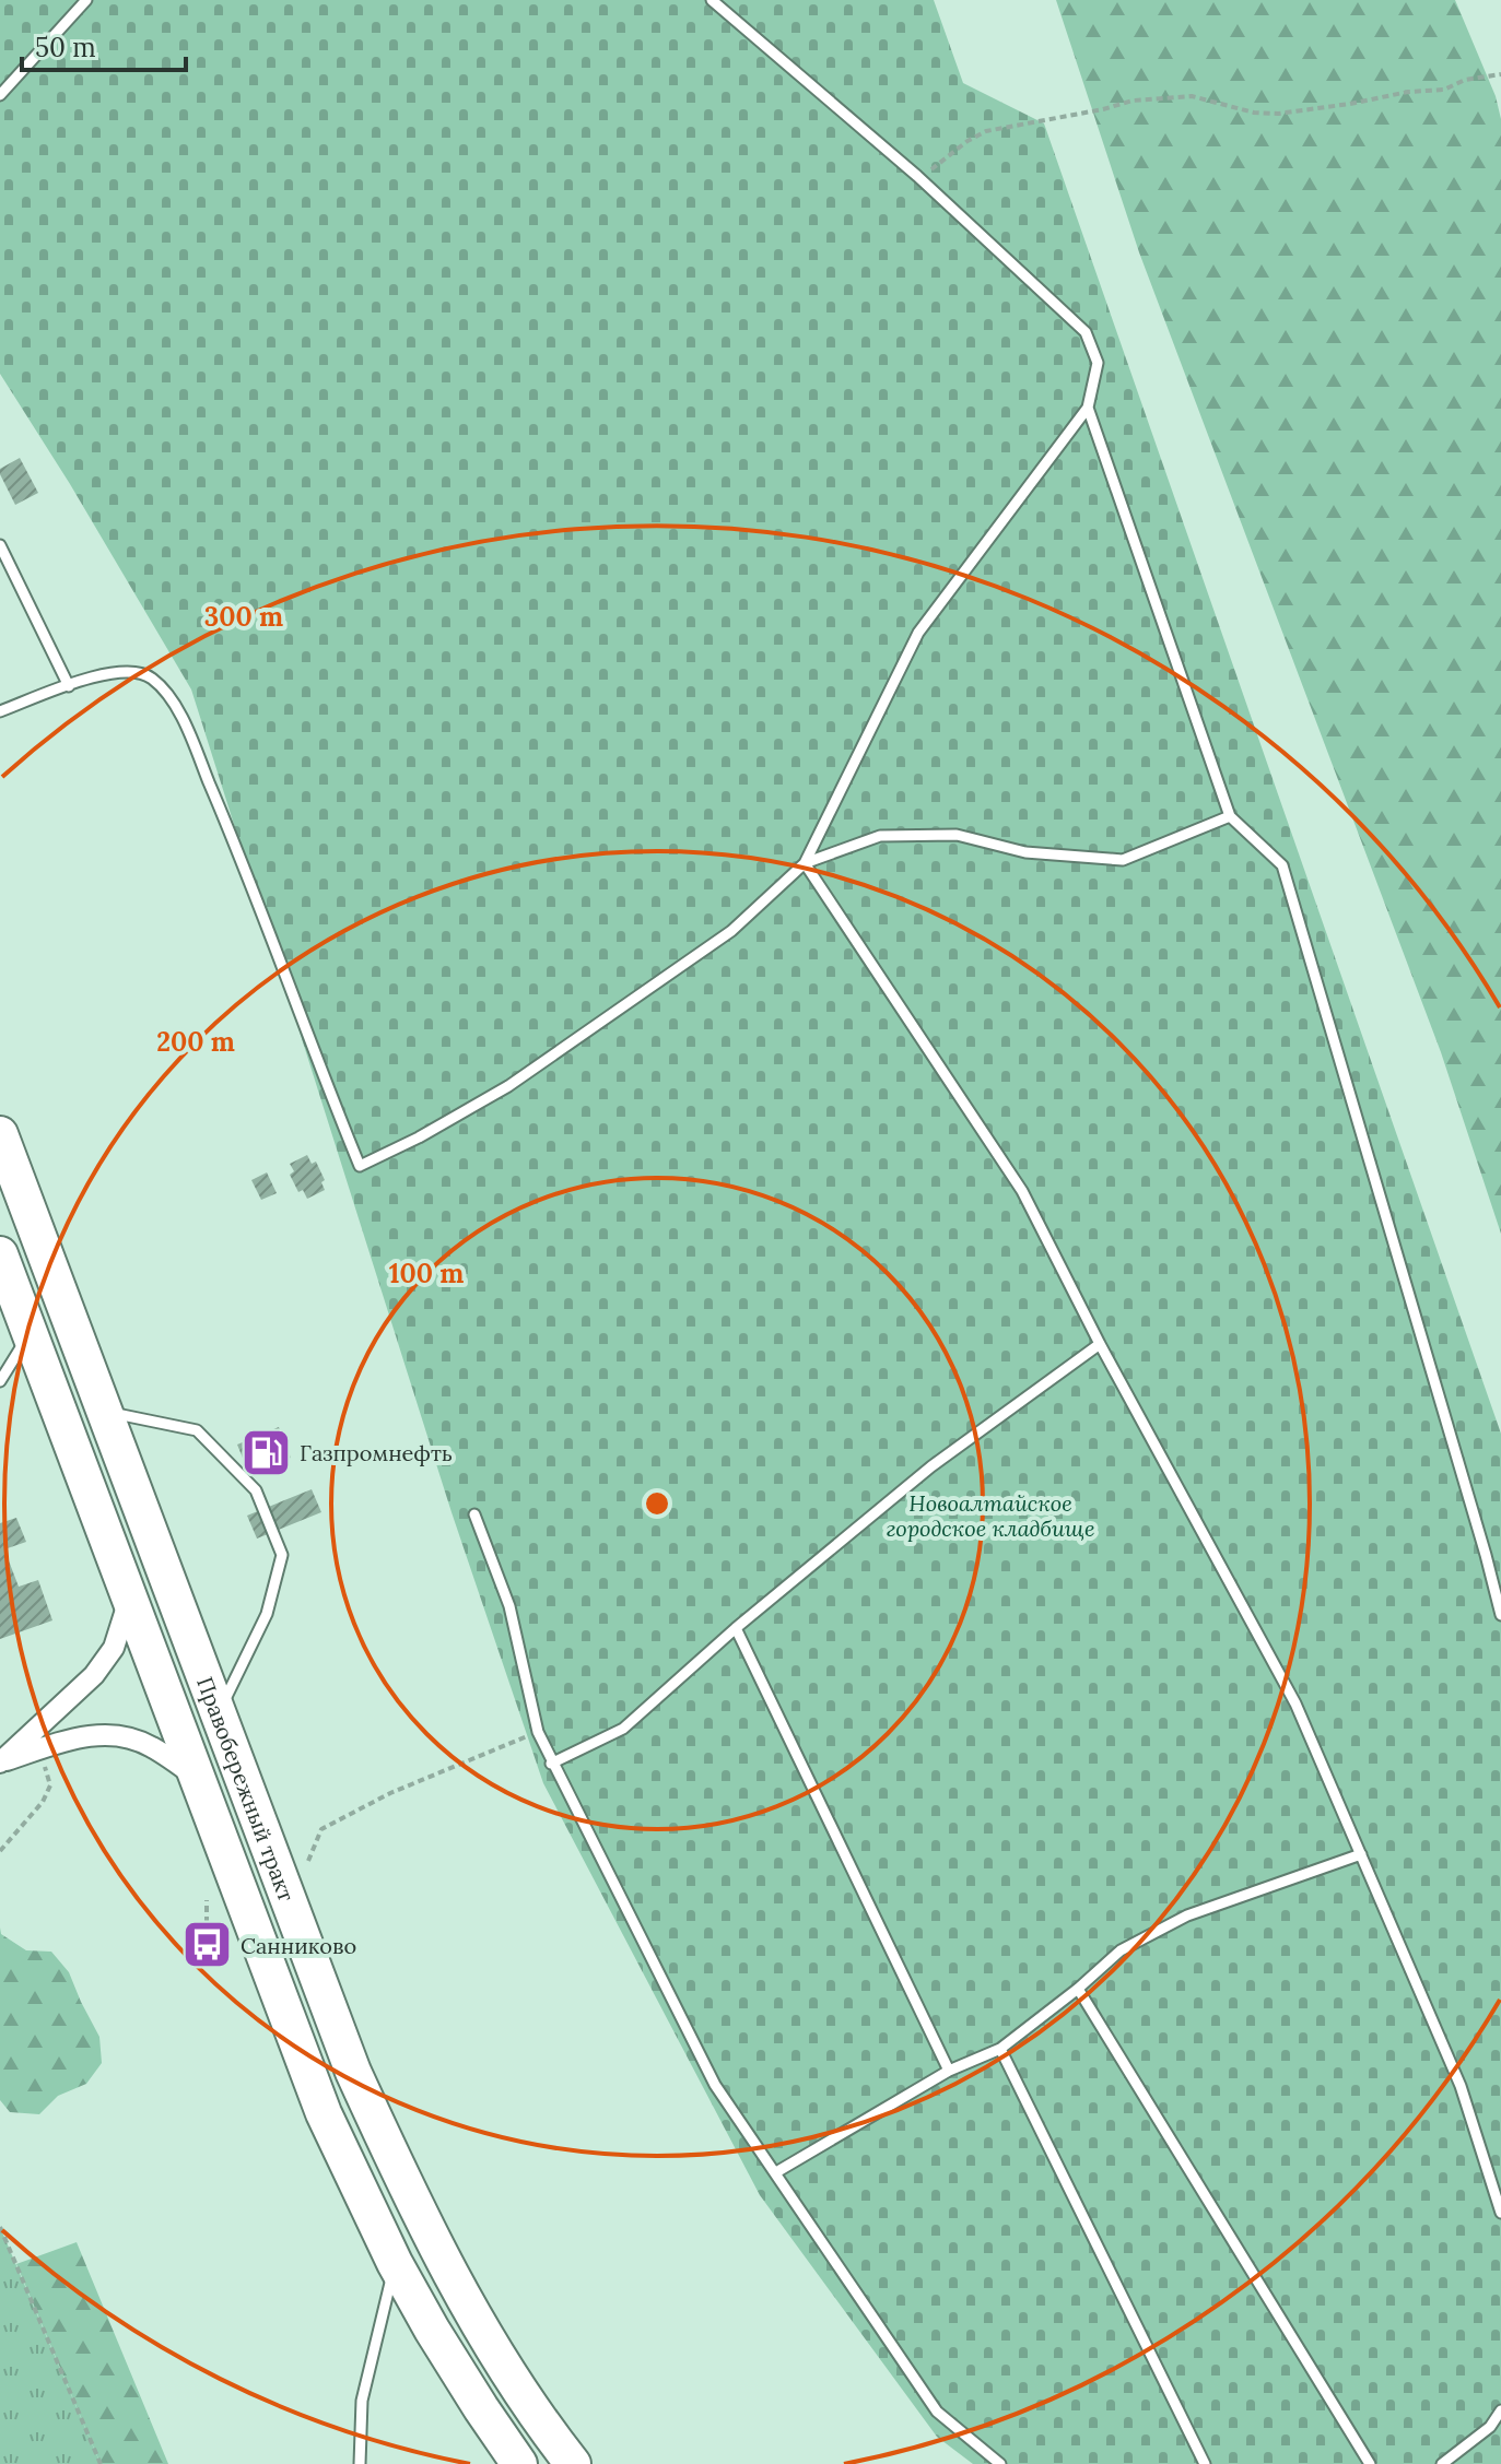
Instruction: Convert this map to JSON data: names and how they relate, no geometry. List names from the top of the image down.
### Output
{
  "streets": {
    "highway": ["Правобережный тракт"]
  },
  "parks": ["Новоалтайское городское кладбище"],
  "places": {
    "fuel station": ["Газпромнефть"],
    "bus stop": ["Санниково"]
  },
  "scale_bar": "50 m",
  "rings": ["300 m", "200 m", "100 m"]
}
